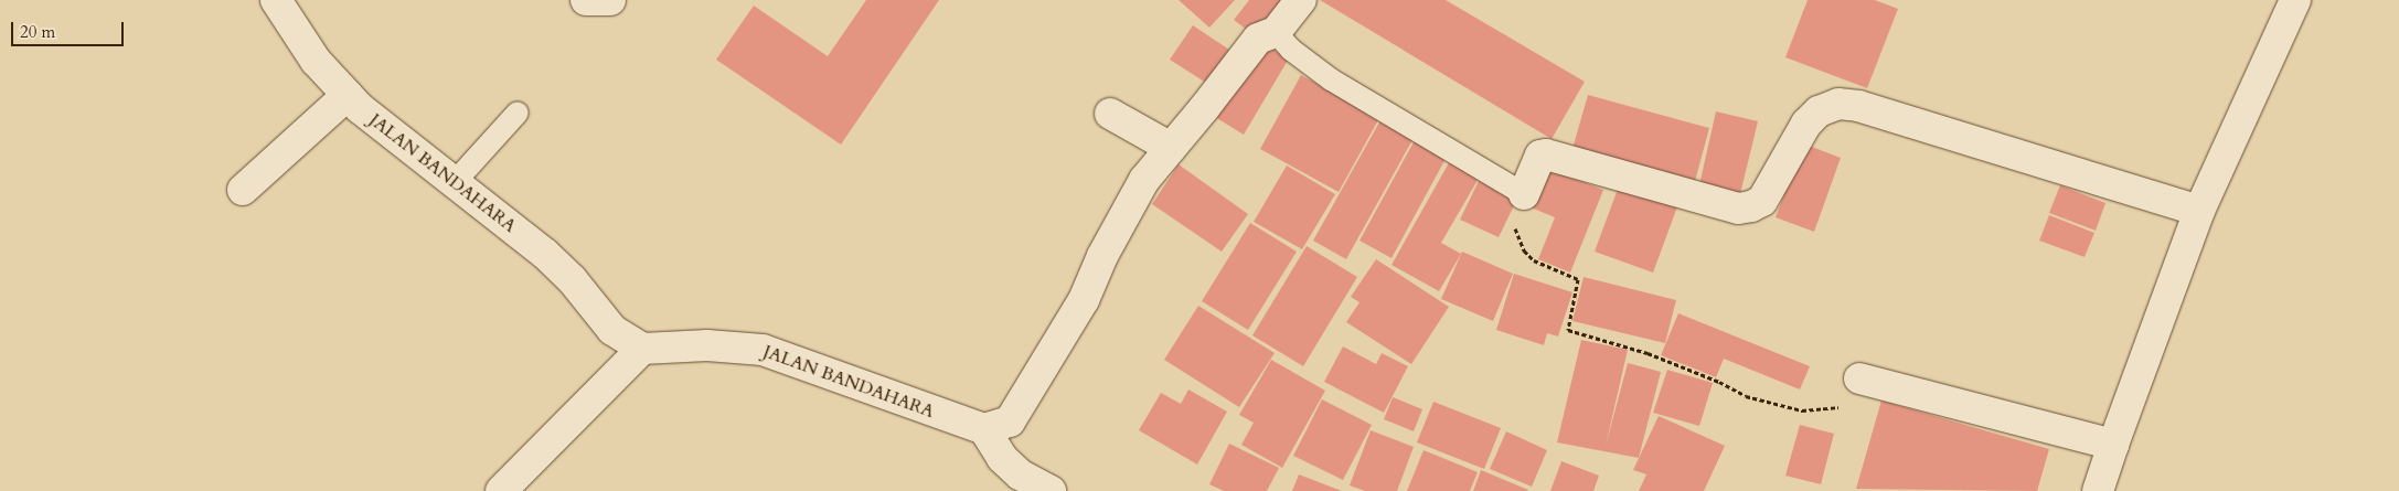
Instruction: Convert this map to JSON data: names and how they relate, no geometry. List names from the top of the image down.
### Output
{
  "streets": {
    "street": ["JALAN BANDAHARA"]
  },
  "scale_bar": "20 m"
}
